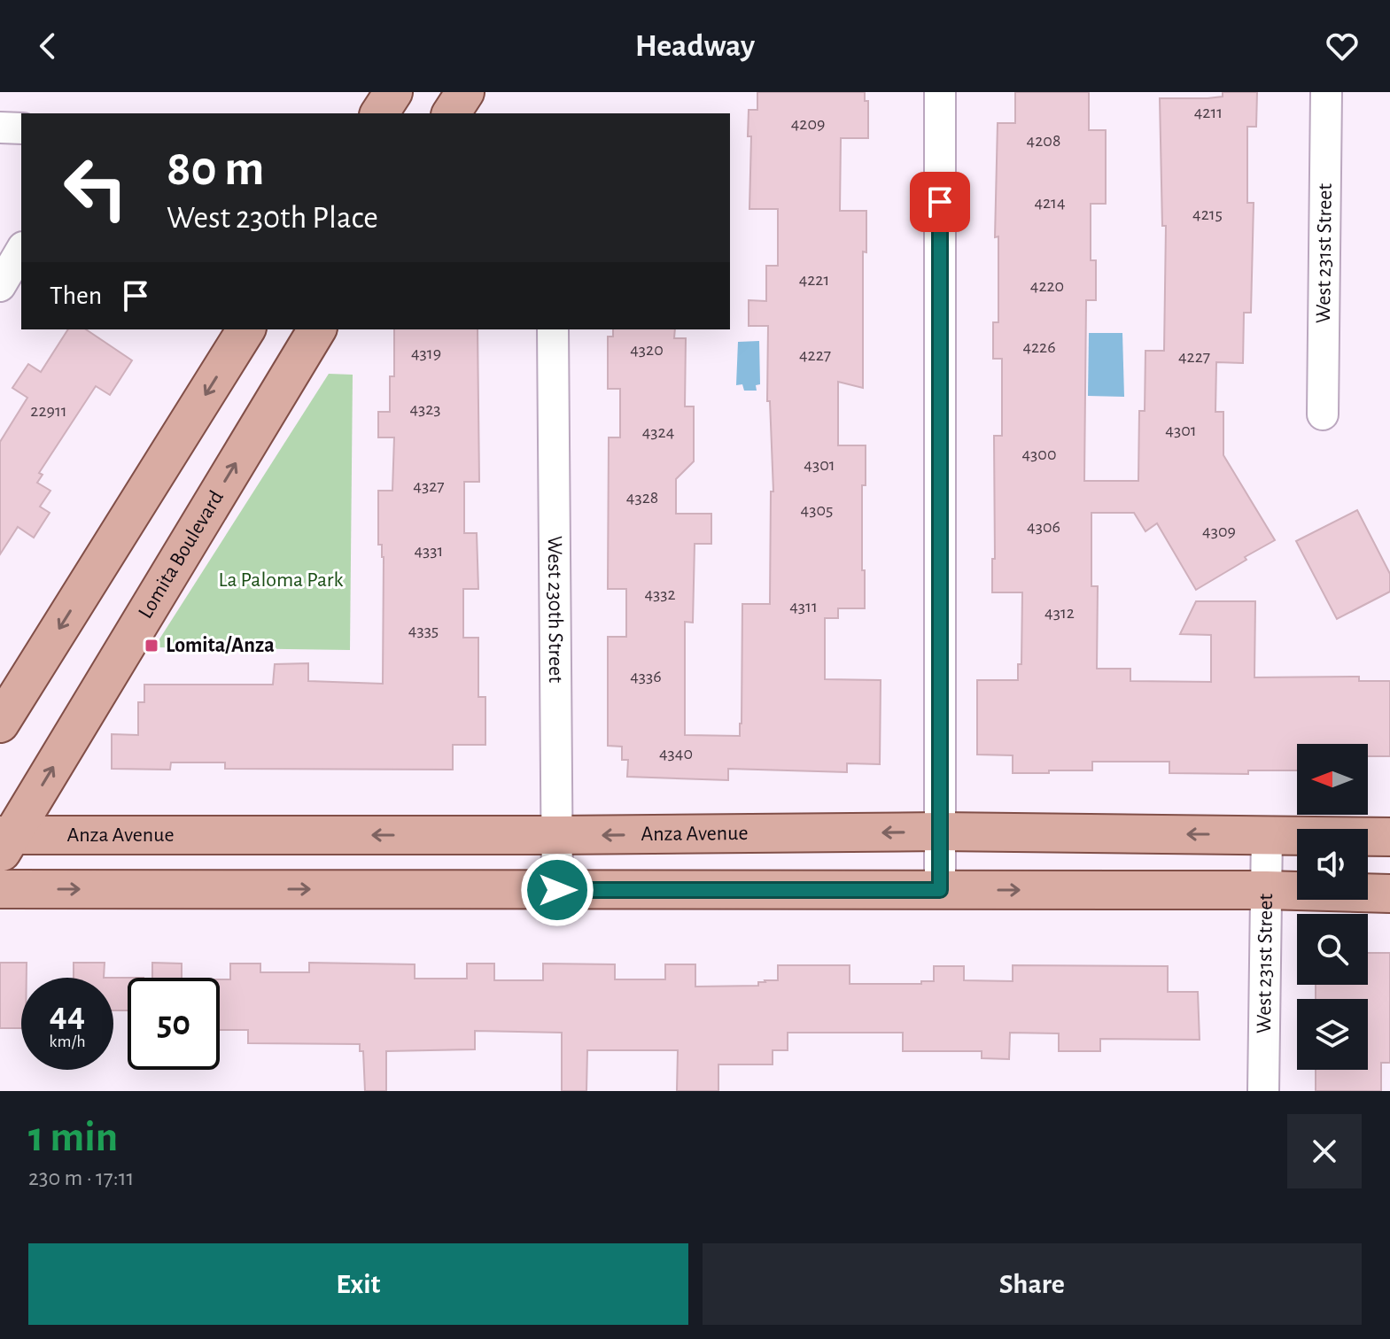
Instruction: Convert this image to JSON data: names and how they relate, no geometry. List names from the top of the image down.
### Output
{
  "streets": {
    "main road": ["Lomita Boulevard", "Anza Avenue"],
    "street": ["West 231st Street", "West 230th Street"]
  },
  "crossings": [
    ["West 231st Street", "Anza Avenue"],
    ["Lomita Boulevard", "Anza Avenue"],
    ["West 230th Street", "Anza Avenue"]
  ],
  "parks": ["La Paloma Park"],
  "places": {
    "transit": ["Lomita/Anza"]
  },
  "house_numbers": [
    "4211",
    "4209",
    "4208",
    "4214",
    "4215",
    "4221",
    "4220",
    "4226",
    "4320",
    "4319",
    "4227",
    "4227",
    "4323",
    "22911",
    "4301",
    "4324",
    "4300",
    "4301",
    "4327",
    "4328",
    "4305",
    "4306",
    "4309",
    "4331",
    "4332",
    "4311",
    "4312",
    "4335",
    "4336",
    "4340"
  ],
  "north": "left",
  "page": {
    "header": "Headway",
    "turn": ["80 m", "West 230th Place"],
    "then": "Then",
    "speed": "44 km/h",
    "limit": "50",
    "heading": ["1 min", "230 m · 17:11"],
    "buttons": ["Exit", "Share"]
  }
}
